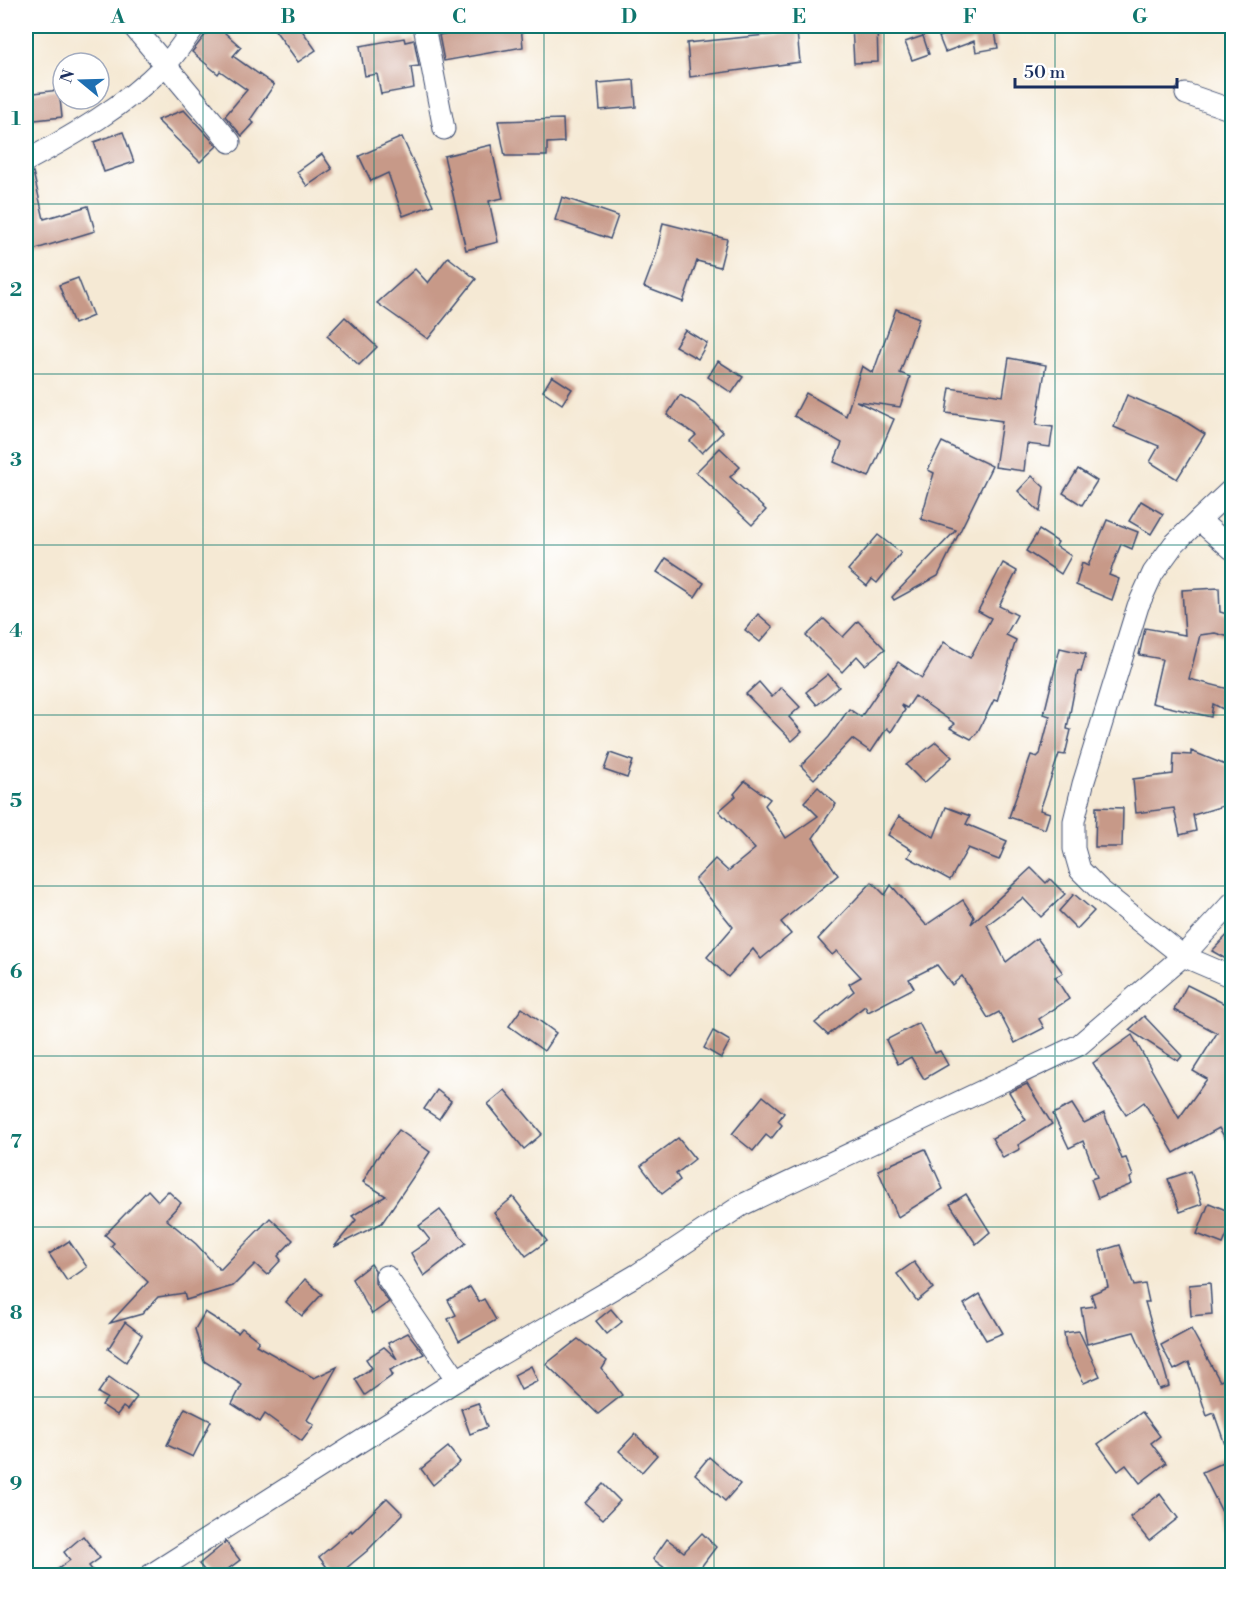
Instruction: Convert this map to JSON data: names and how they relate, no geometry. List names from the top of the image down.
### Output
{
  "scale_bar": "50 m",
  "north": "left",
  "grid": {
    "columns": [
      "A",
      "B",
      "C",
      "D",
      "E",
      "F",
      "G"
    ],
    "rows": [
      "1",
      "2",
      "3",
      "4",
      "5",
      "6",
      "7",
      "8",
      "9"
    ]
  }
}
